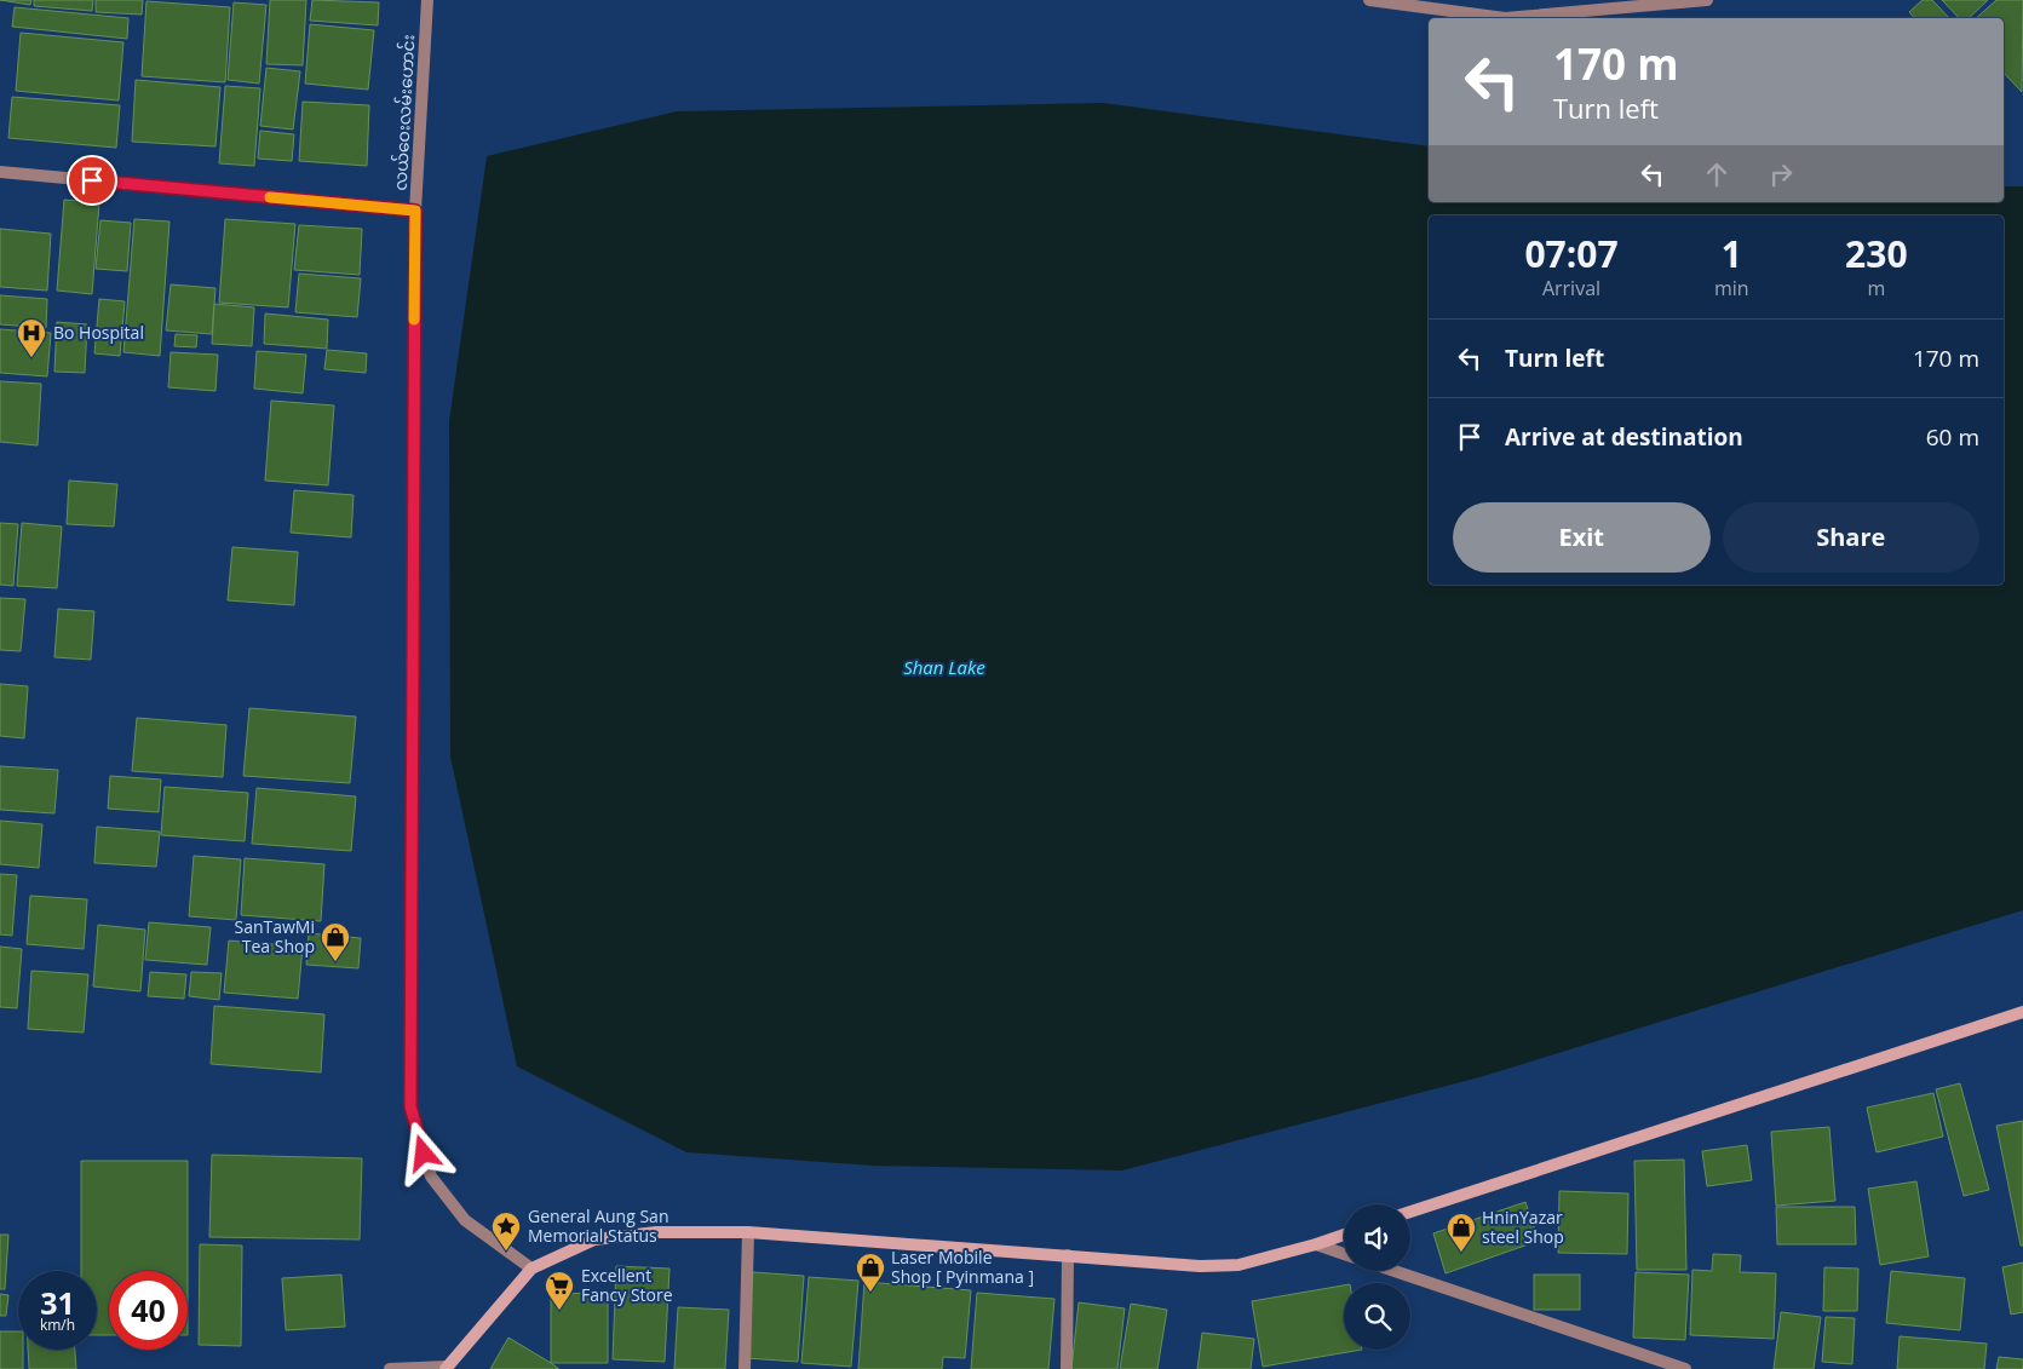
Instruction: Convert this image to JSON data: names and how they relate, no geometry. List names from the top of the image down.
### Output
{
  "streets": {
    "street": ["လယ်ဝေးလမ်းဟောင်း"]
  },
  "water": ["Shan Lake"],
  "places": {
    "hospital": ["Bo Hospital"],
    "shop": ["SanTawMi Tea Shop", "HninYazar steel Shop", "Laser Mobile Shop [ Pyinmana ]"],
    "place": ["General Aung San Memorial Status"],
    "supermarket": ["Excellent Fancy Store"]
  },
  "page": {
    "turn": ["170 m", "Turn left"],
    "eta": [
      "07:07",
      "Arrival",
      "1",
      "min",
      "230",
      "m"
    ],
    "list": [
      {
        "name": "Turn left",
        "value": "170 m"
      },
      {
        "name": "Arrive at destination",
        "value": "60 m"
      }
    ],
    "buttons": ["Exit", "Share"],
    "speed": "31 km/h",
    "limit": "40"
  }
}
